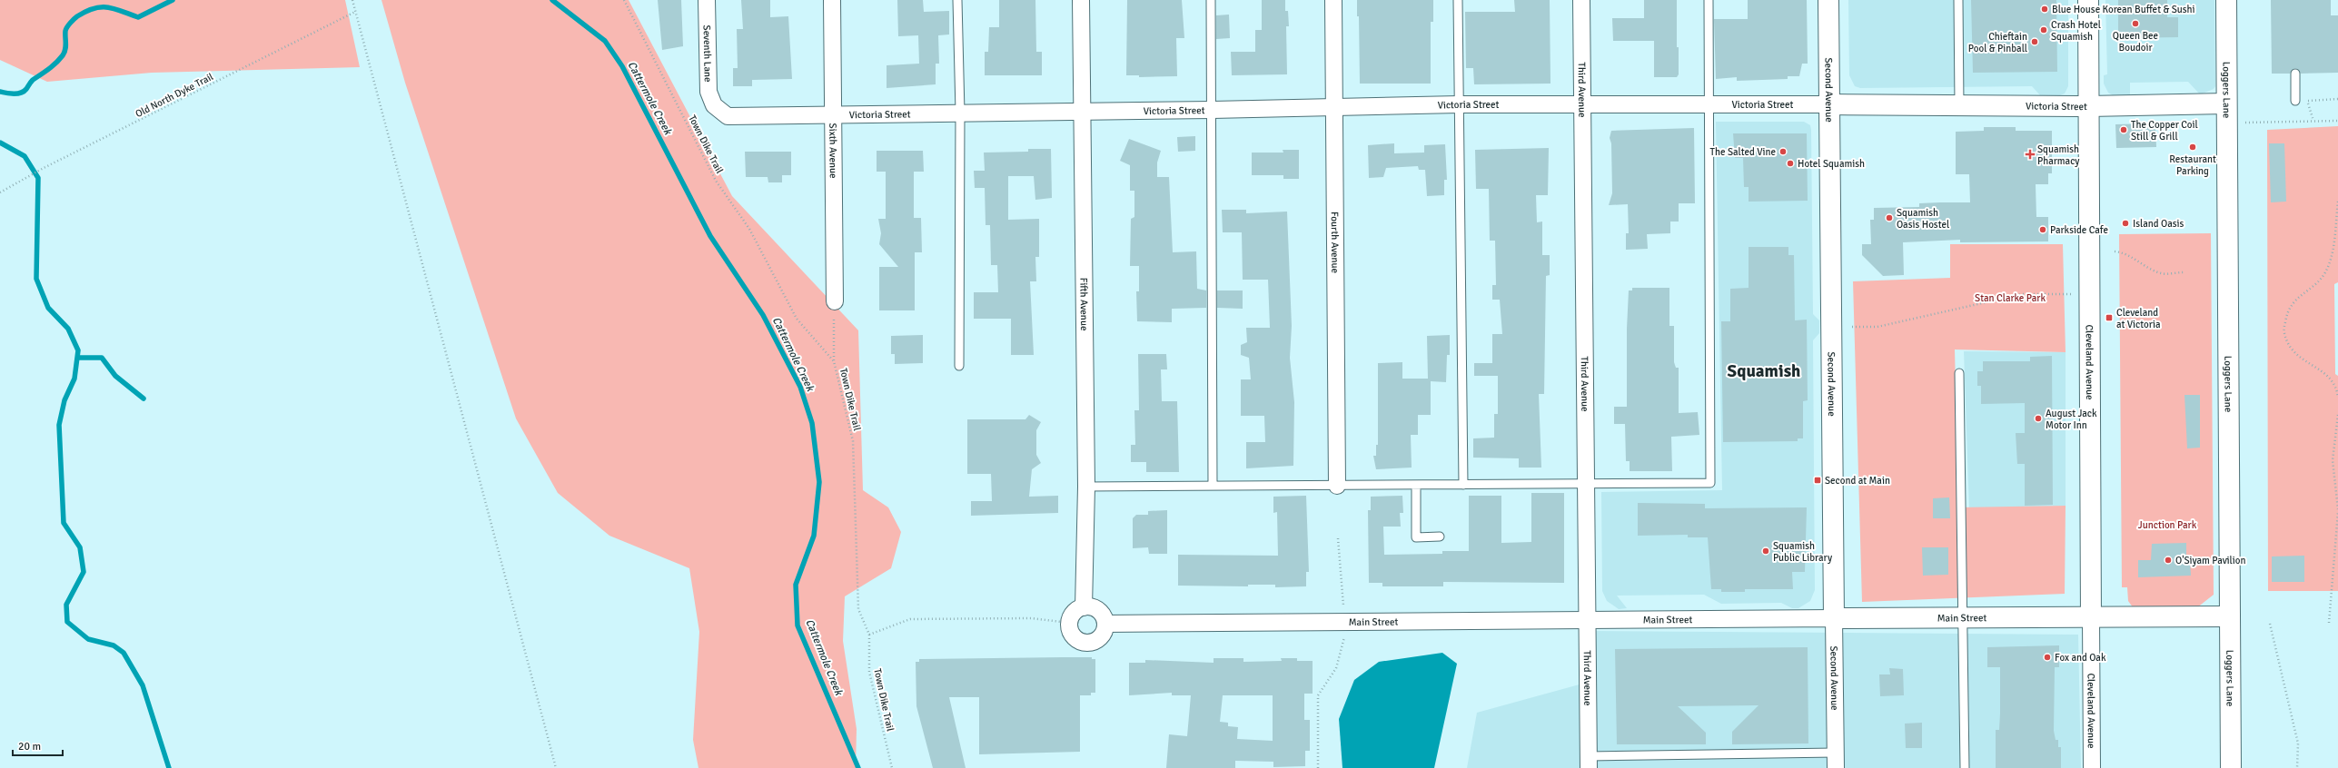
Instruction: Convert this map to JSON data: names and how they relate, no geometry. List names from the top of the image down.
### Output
{
  "streets": {
    "street": [
      "Seventh Lane",
      "Third Avenue",
      "Second Avenue",
      "Loggers Lane",
      "Victoria Street",
      "Sixth Avenue",
      "Fourth Avenue",
      "Fifth Avenue",
      "Cleveland Avenue",
      "Main Street"
    ],
    "path": ["Old North Dyke Trail", "Town Dike Trail"]
  },
  "crossings": [
    ["Seventh Lane", "Victoria Street"],
    ["Third Avenue", "Victoria Street"],
    ["Third Avenue", "Main Street"],
    ["Second Avenue", "Victoria Street"],
    ["Second Avenue", "Main Street"],
    ["Loggers Lane", "Victoria Street"],
    ["Loggers Lane", "Main Street"],
    ["Victoria Street", "Sixth Avenue"],
    ["Victoria Street", "Fourth Avenue"],
    ["Victoria Street", "Fifth Avenue"],
    ["Victoria Street", "Cleveland Avenue"],
    ["Fifth Avenue", "Main Street"],
    ["Cleveland Avenue", "Main Street"]
  ],
  "districts": ["Squamish"],
  "water": ["Cattermole Creek"],
  "parks": ["Stan Clarke Park", "Junction Park"],
  "places": {
    "other": [
      "Blue House Korean Buffet & Sushi",
      "Queen Bee Boudoir",
      "Crash Hotel Squamish",
      "Chieftain Pool & Pinball",
      "The Copper Coil Still & Grill",
      "Restaurant Parking",
      "The Salted Vine",
      "Hotel Squamish",
      "Squamish Oasis Hostel",
      "Island Oasis",
      "Parkside Cafe",
      "August Jack Motor Inn",
      "Squamish Public Library",
      "O'Siyam Pavilion",
      "Fox and Oak"
    ],
    "health": ["Squamish Pharmacy"],
    "transit": ["Cleveland at Victoria", "Second at Main"]
  },
  "scale_bar": "20 m"
}
